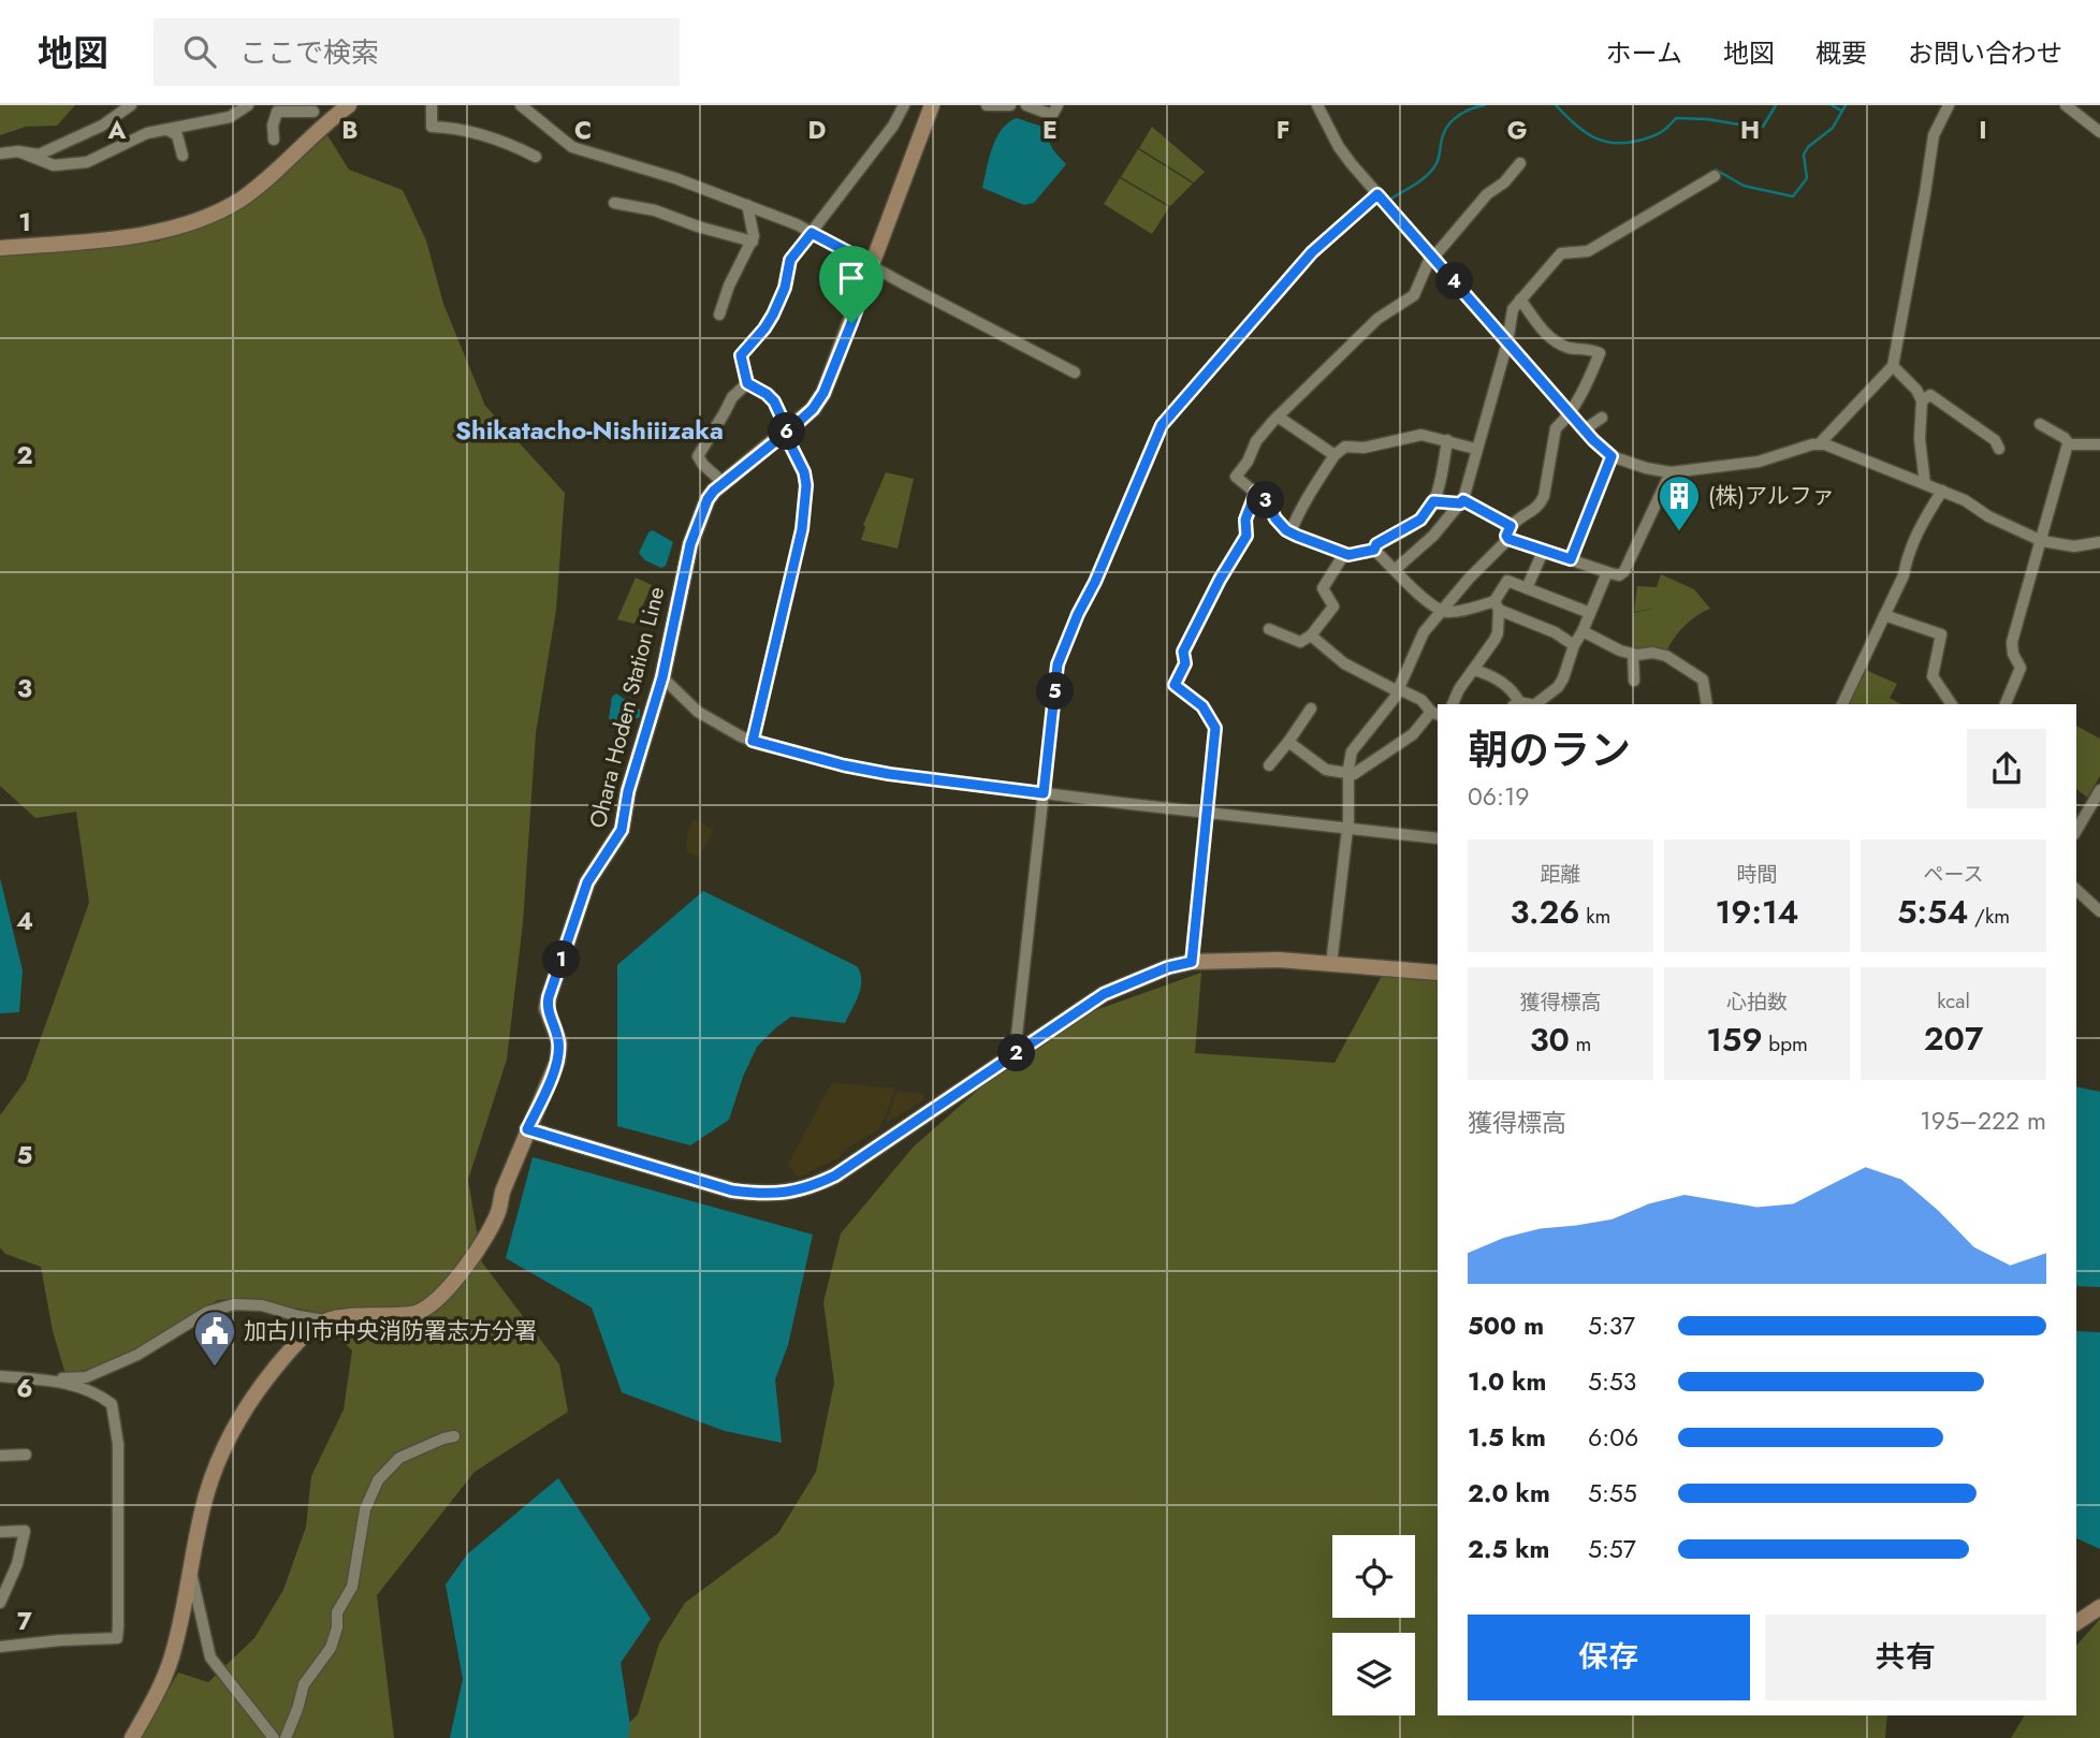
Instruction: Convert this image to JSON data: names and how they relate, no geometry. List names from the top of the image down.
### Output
{
  "streets": {
    "main road": ["Ohara Hoden Station Line"]
  },
  "districts": ["Shikatacho-Nishiiizaka"],
  "places": {
    "building": ["(株)アルファ"],
    "public building": ["加古川市中央消防署志方分署"]
  },
  "page": {
    "header": "地図",
    "search": "ここで検索",
    "nav": [
      "ホーム",
      "地図",
      "概要",
      "お問い合わせ"
    ],
    "pins": [
      "4",
      "6",
      "3",
      "5",
      "1",
      "2"
    ],
    "heading": ["朝のラン", "06:19"],
    "stats": [
      ["距離", "3.26 km"],
      ["時間", "19:14"],
      ["ペース", "5:54 /km"],
      ["獲得標高", "30 m"],
      ["心拍数", "159 bpm"],
      ["kcal", "207"]
    ],
    "chart": ["獲得標高", "195–222 m"],
    "list": [
      {
        "name": "500 m",
        "note": "5:37"
      },
      {
        "name": "1.0 km",
        "note": "5:53"
      },
      {
        "name": "1.5 km",
        "note": "6:06"
      },
      {
        "name": "2.0 km",
        "note": "5:55"
      },
      {
        "name": "2.5 km",
        "note": "5:57"
      }
    ],
    "buttons": ["保存", "共有"]
  },
  "grid": {
    "columns": [
      "A",
      "B",
      "C",
      "D",
      "E",
      "F",
      "G",
      "H",
      "I"
    ],
    "rows": [
      "1",
      "2",
      "3",
      "4",
      "5",
      "6",
      "7"
    ]
  }
}
